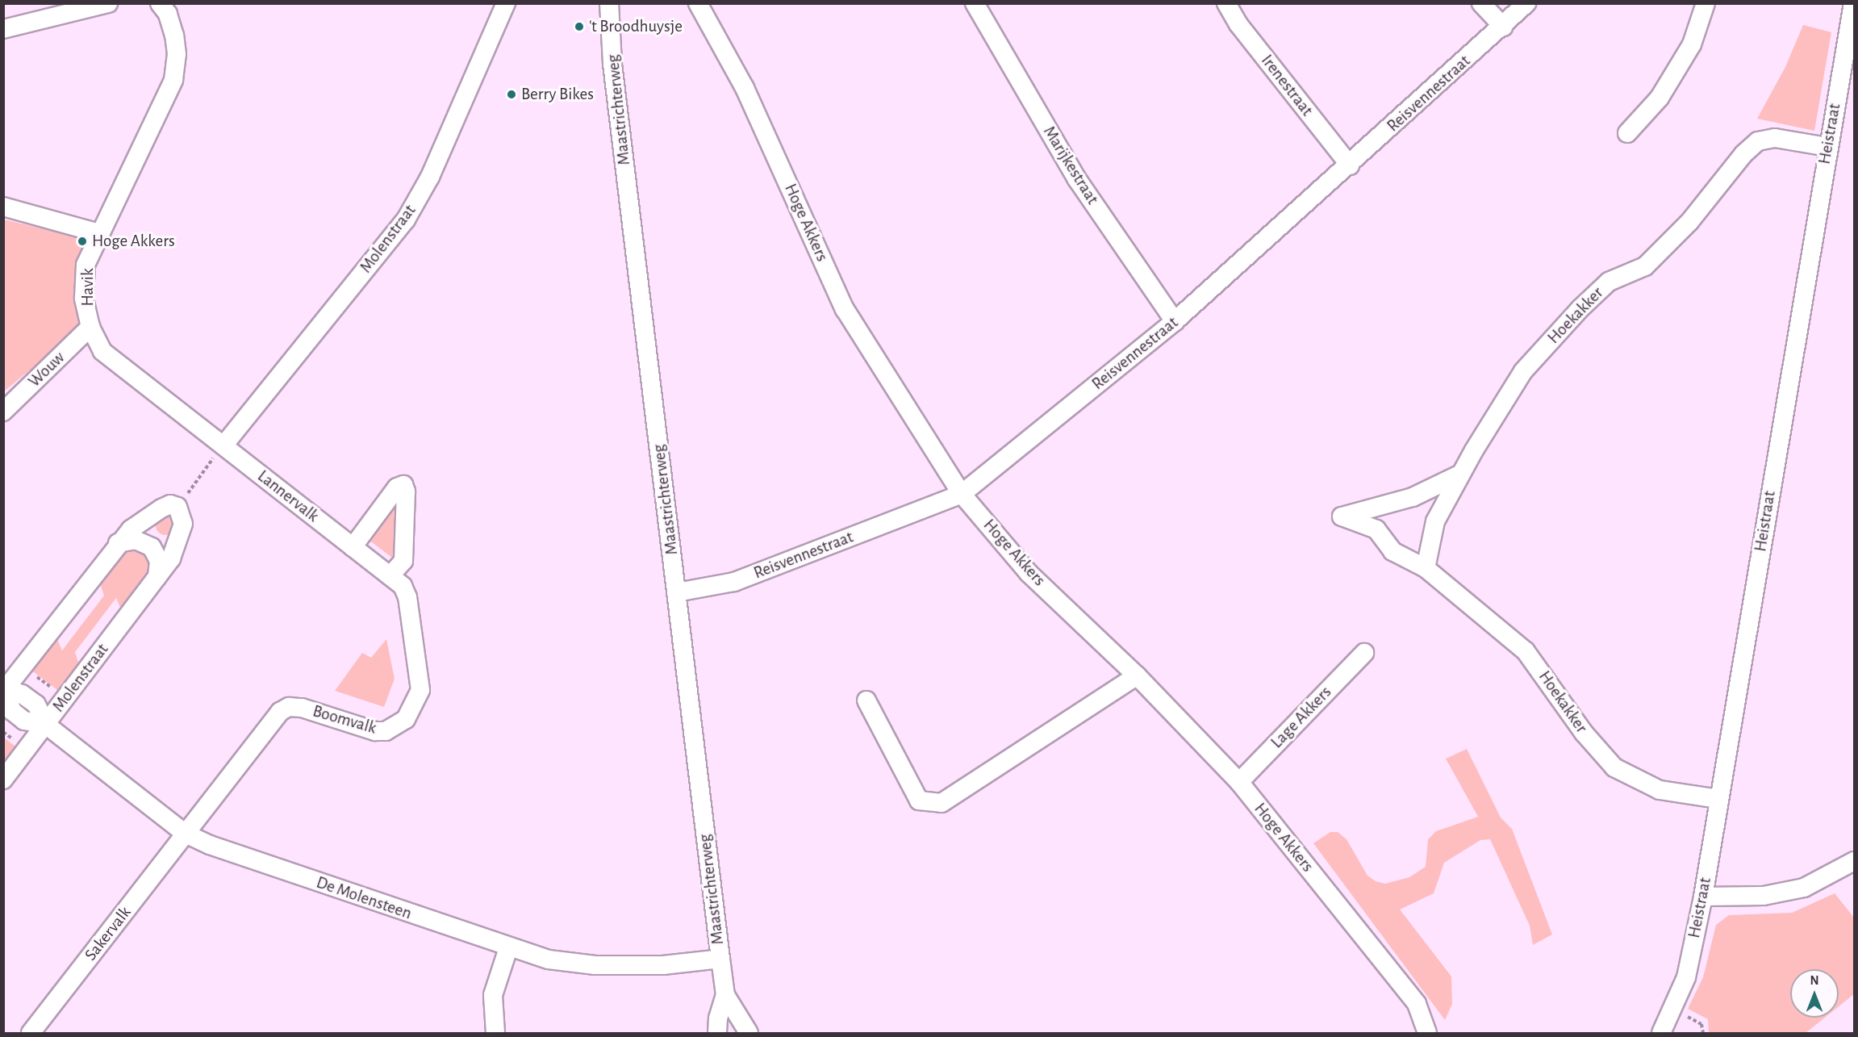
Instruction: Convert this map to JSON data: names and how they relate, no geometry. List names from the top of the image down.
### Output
{
  "streets": {
    "street": [
      "Irenestraat",
      "Reisvennestraat",
      "Maastrichterweg",
      "Heistraat",
      "Marijkestraat",
      "Hoge Akkers",
      "Molenstraat",
      "Havik",
      "Hoekakker",
      "Wouw",
      "Lannervalk",
      "Lage Akkers",
      "Boomvalk",
      "De Molensteen",
      "Sakervalk"
    ]
  },
  "crossings": [
    ["Irenestraat", "Reisvennestraat"],
    ["Reisvennestraat", "Maastrichterweg"],
    ["Reisvennestraat", "Marijkestraat"],
    ["Reisvennestraat", "Hoge Akkers"],
    ["Maastrichterweg", "De Molensteen"],
    ["Heistraat", "Hoekakker"],
    ["Hoge Akkers", "Lage Akkers"],
    ["Molenstraat", "Havik"],
    ["Molenstraat", "Lannervalk"],
    ["Molenstraat", "De Molensteen"],
    ["Havik", "Wouw"],
    ["Havik", "Lannervalk"],
    ["Lannervalk", "Boomvalk"],
    ["Boomvalk", "De Molensteen"],
    ["Boomvalk", "Sakervalk"],
    ["De Molensteen", "Sakervalk"]
  ],
  "places": ["'t Broodhuysje", "Berry Bikes", "Hoge Akkers"],
  "north": "top"
}
